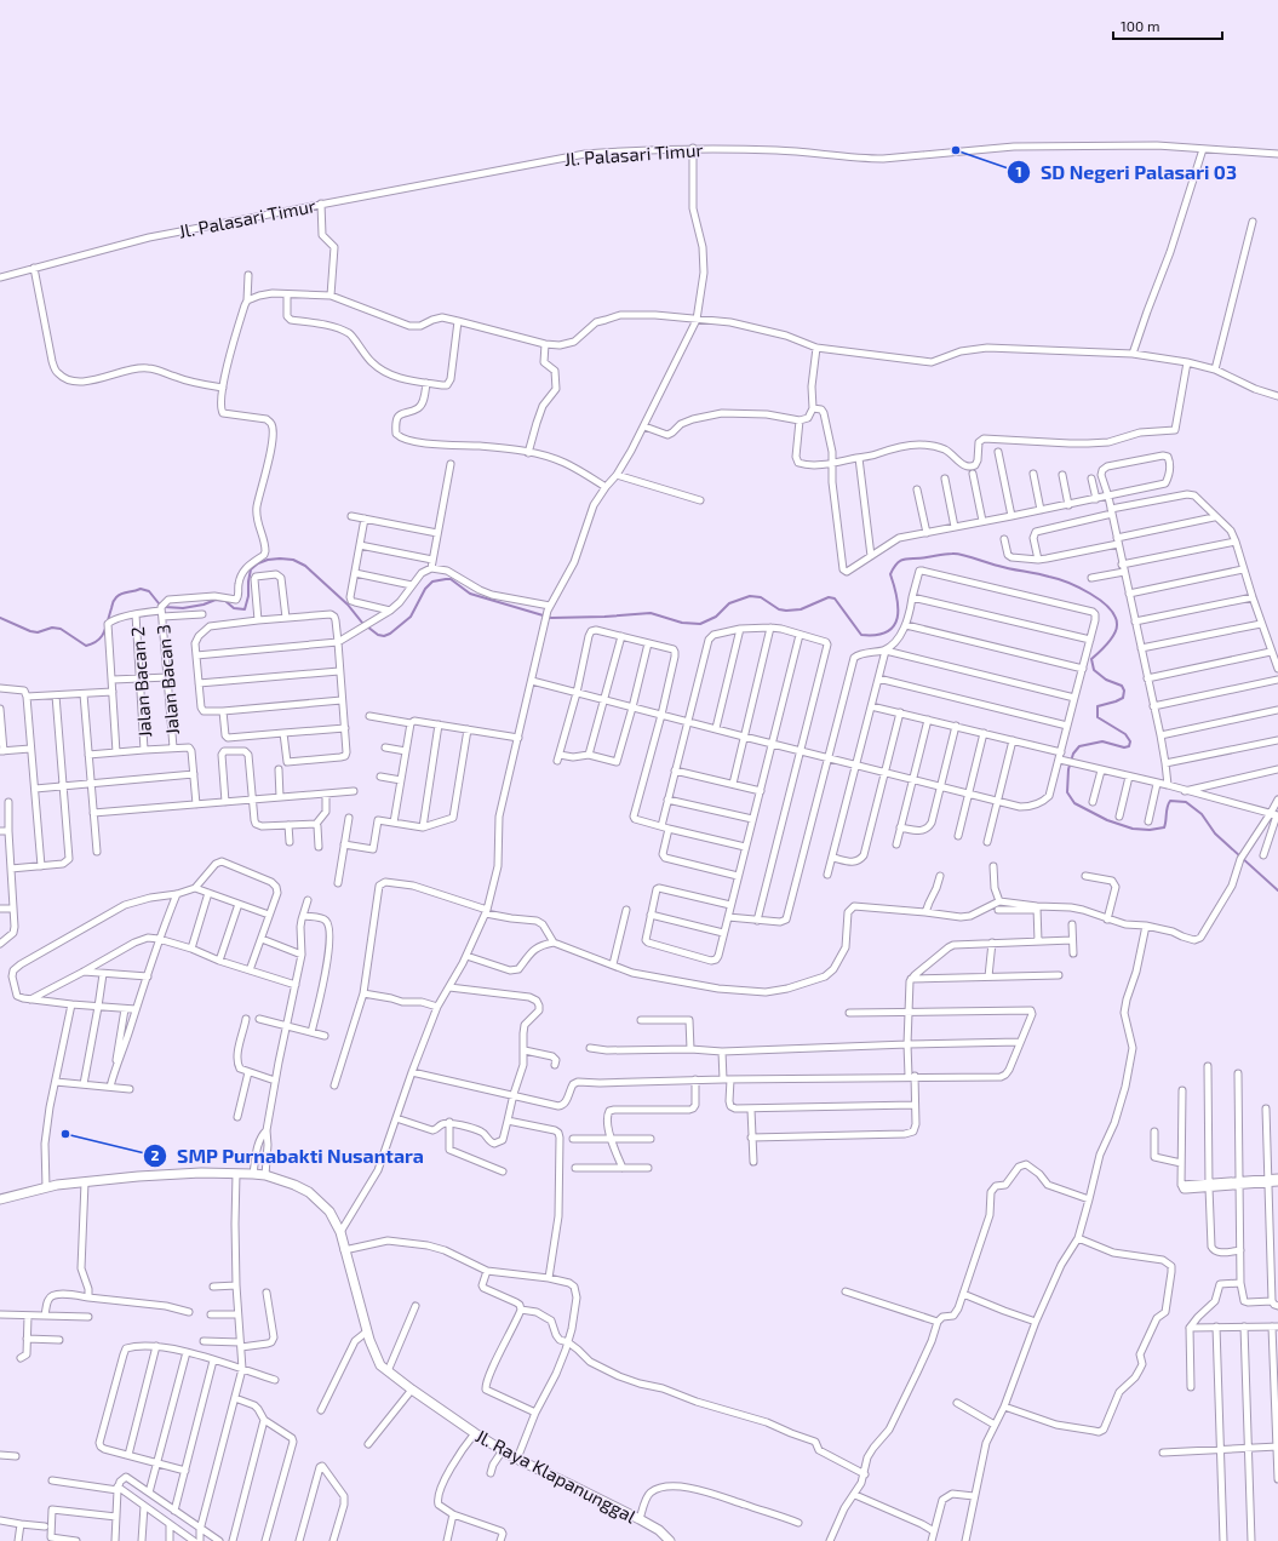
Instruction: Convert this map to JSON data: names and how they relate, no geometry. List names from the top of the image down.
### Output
{
  "streets": {
    "street": [
      "Jl. Palasari Timur",
      "Jalan Bacan 3",
      "Jalan Bacan 2",
      "Jl. Raya Klapanunggal"
    ]
  },
  "places": ["SD Negeri Palasari 03", "SMP Purnabakti Nusantara"],
  "scale_bar": "100 m"
}
